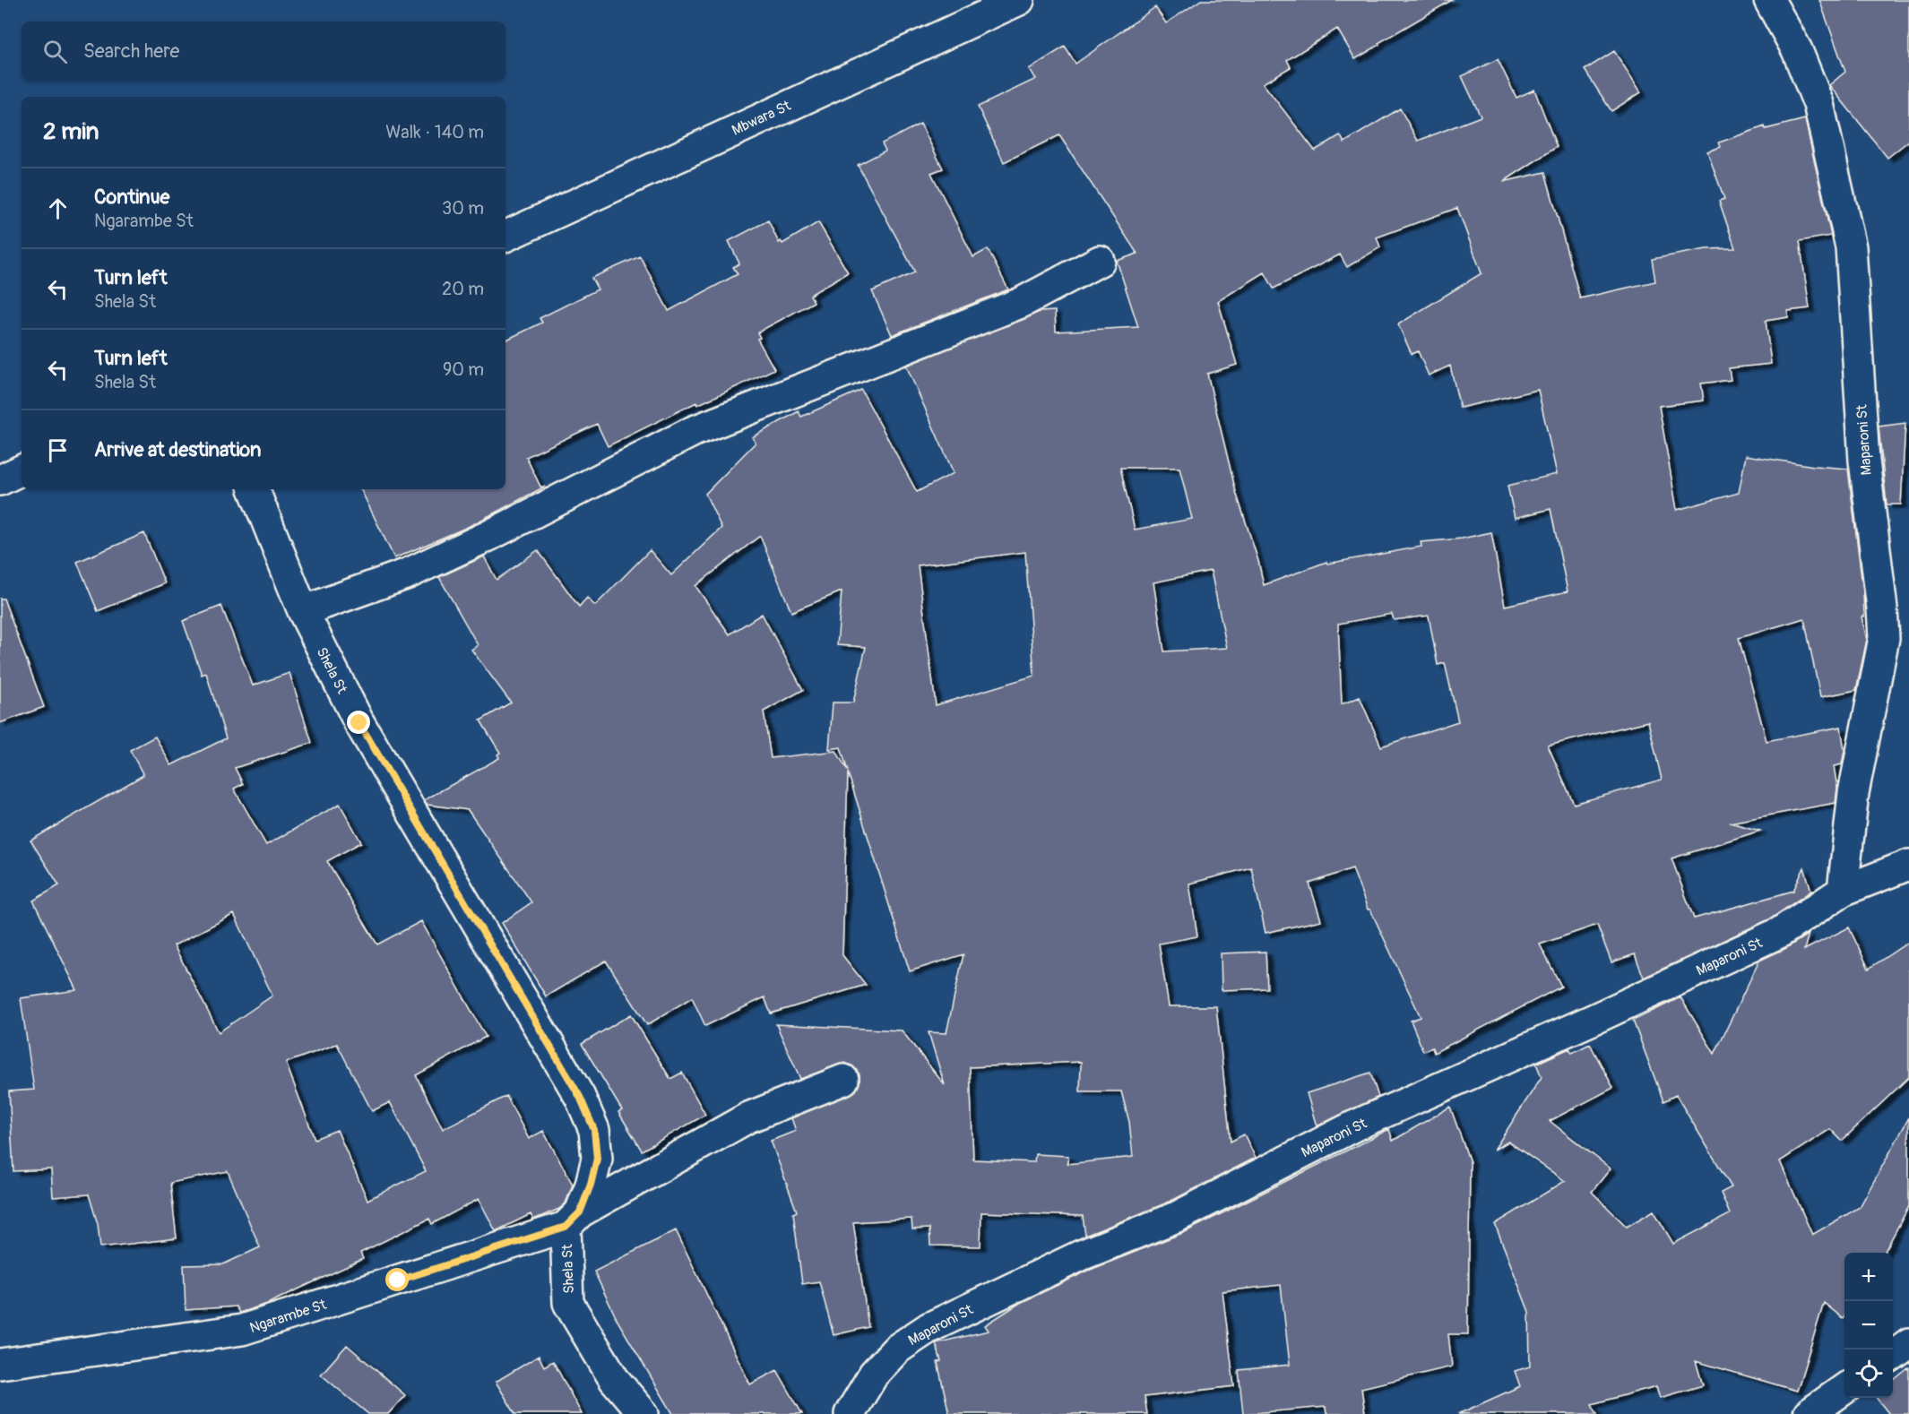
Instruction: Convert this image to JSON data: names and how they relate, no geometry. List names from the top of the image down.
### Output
{
  "streets": {
    "street": [
      "Mbwara St",
      "Maparoni St",
      "Shela St",
      "Ngarambe St"
    ]
  },
  "crossings": [
    ["Shela St", "Ngarambe St"]
  ],
  "page": {
    "search": "Search here",
    "heading": ["2 min", "Walk · 140 m"],
    "list": [
      ["Continue", "Ngarambe St", "30 m"],
      ["Turn left", "Shela St", "20 m"],
      ["Turn left", "Shela St", "90 m"],
      "Arrive at destination"
    ],
    "map_buttons": ["+", "−"]
  }
}
